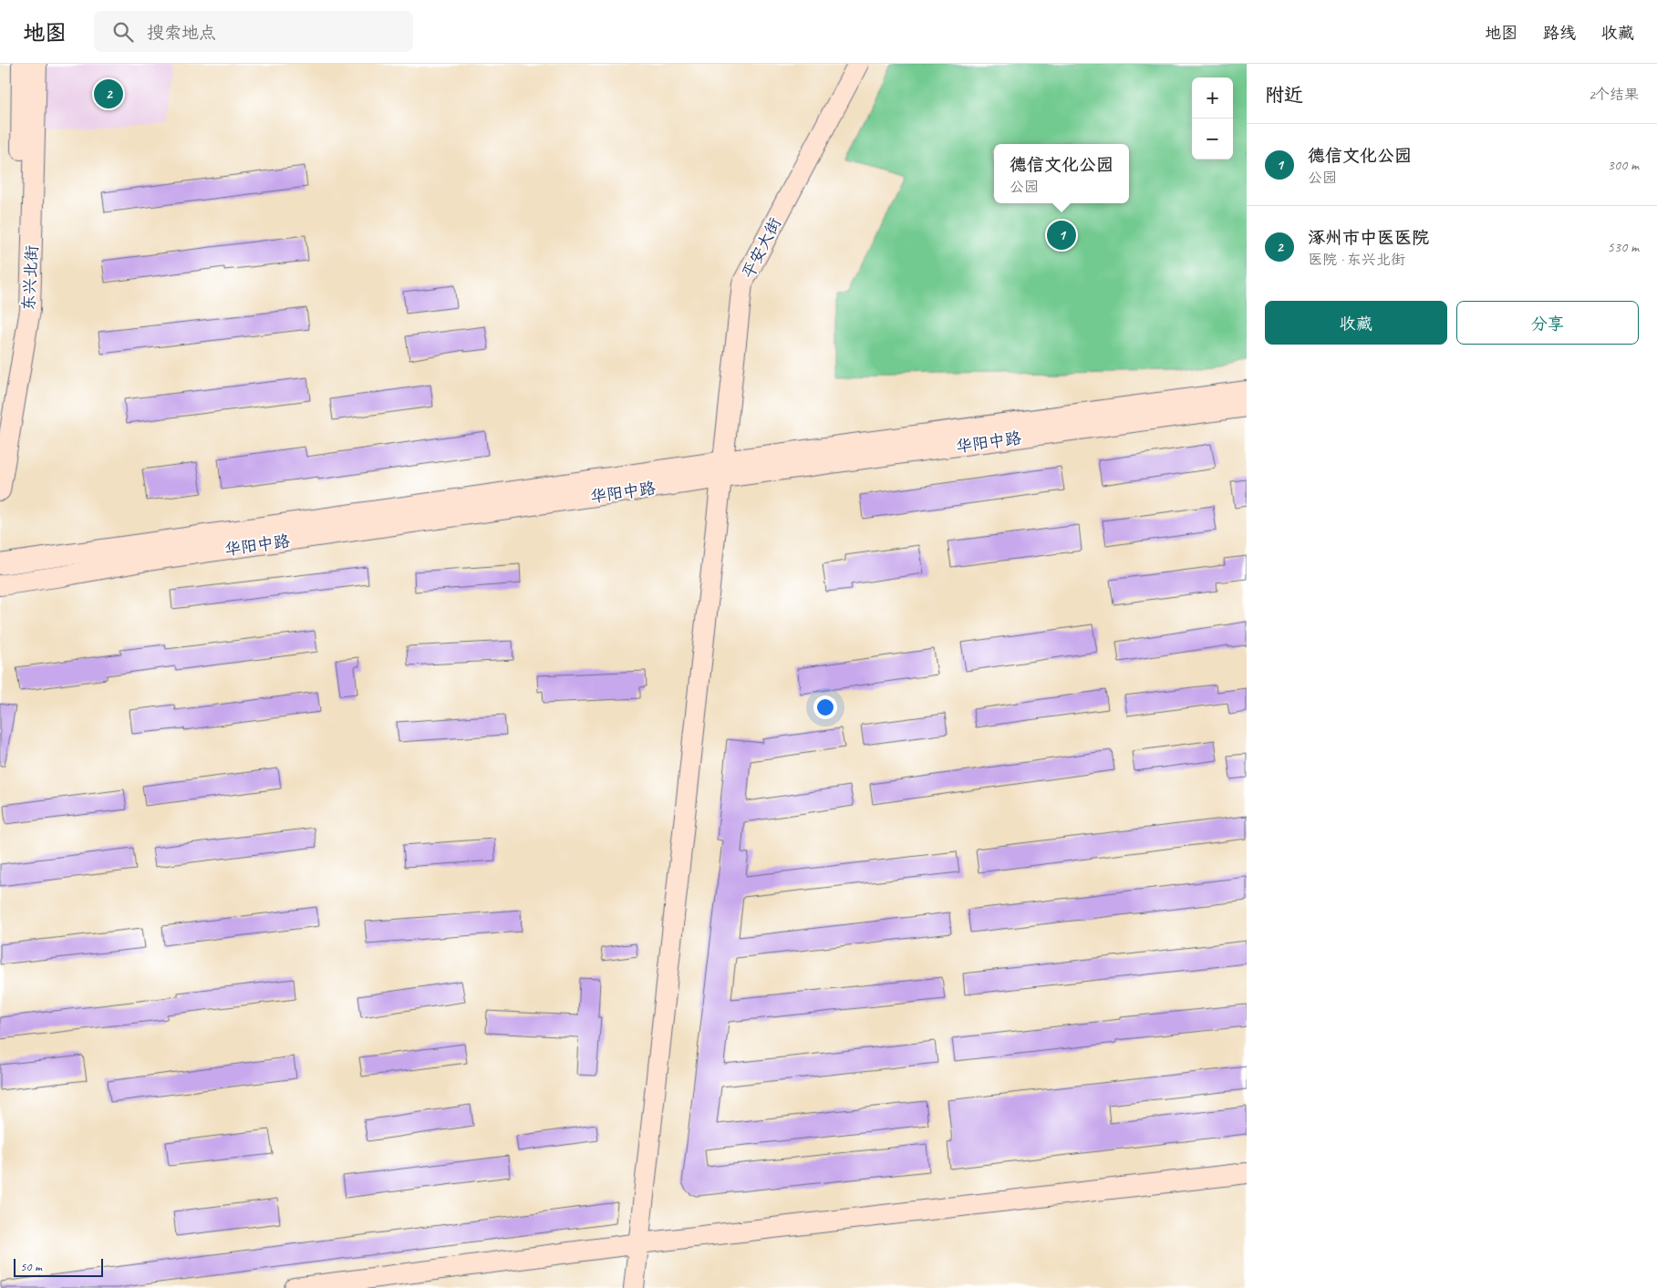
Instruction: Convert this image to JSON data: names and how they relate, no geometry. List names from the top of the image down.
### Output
{
  "streets": {
    "main road": ["平安大街", "东兴北街", "华阳中路"]
  },
  "crossings": [
    ["平安大街", "华阳中路"]
  ],
  "scale_bar": "50 m",
  "page": {
    "header": "地图",
    "search": "搜索地点",
    "nav": ["地图", "路线", "收藏"],
    "heading": ["附近", "2个结果"],
    "map_buttons": ["+", "−"],
    "pins": ["2", "1"],
    "list": [
      {
        "mark": "1",
        "name": "德信文化公园",
        "note": "公园",
        "value": "300 m"
      },
      {
        "mark": "2",
        "name": "涿州市中医医院",
        "note": "医院 · 东兴北街",
        "value": "530 m"
      }
    ],
    "popup": ["德信文化公园", "公园"],
    "buttons": ["收藏", "分享"],
    "scale": "50 m"
  }
}
